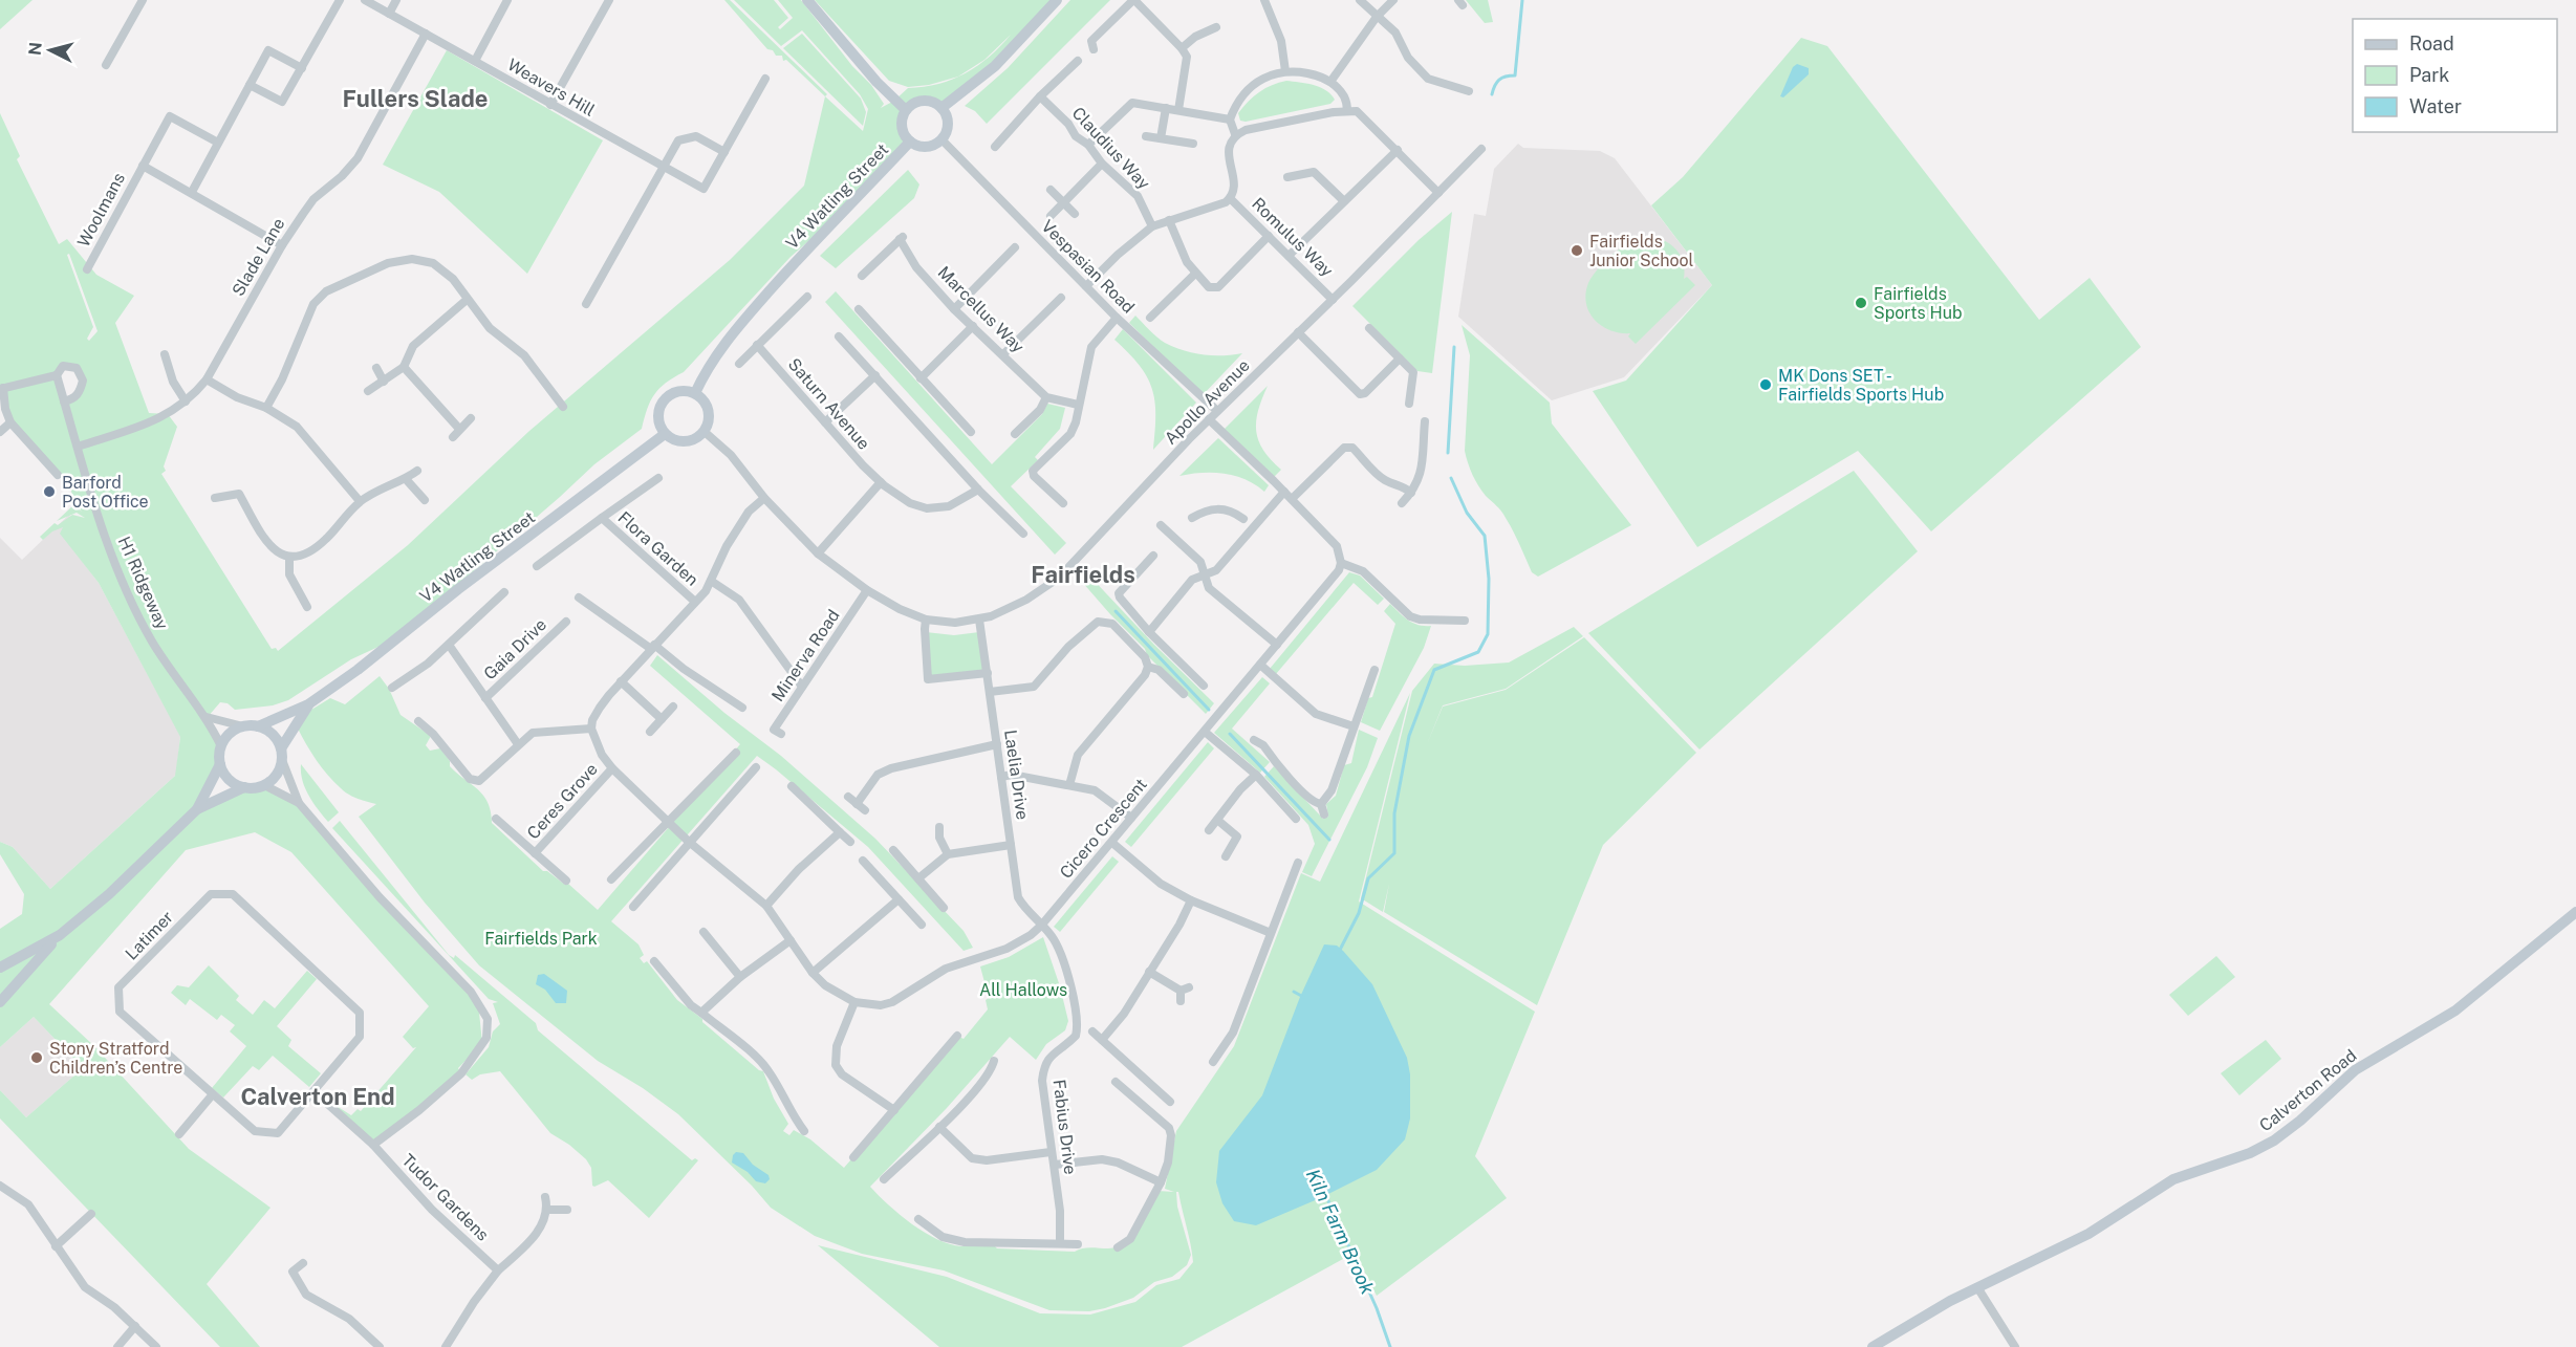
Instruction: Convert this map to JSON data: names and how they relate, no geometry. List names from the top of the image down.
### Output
{
  "streets": {
    "street": [
      "Weavers Hill",
      "Claudius Way",
      "V4 Watling Street",
      "Woolmans",
      "Romulus Way",
      "Slade Lane",
      "Vespasian Road",
      "Marcellus Way",
      "Apollo Avenue",
      "Saturn Avenue",
      "Flora Garden",
      "H1 Ridgeway",
      "Gaia Drive",
      "Minerva Road",
      "Laelia Drive",
      "Ceres Grove",
      "Cicero Crescent",
      "Latimer",
      "Calverton Road",
      "Fabius Drive",
      "Tudor Gardens"
    ]
  },
  "crossings": [
    ["Weavers Hill", "Slade Lane"],
    ["V4 Watling Street", "Vespasian Road"],
    ["V4 Watling Street", "Apollo Avenue"],
    ["V4 Watling Street", "H1 Ridgeway"],
    ["Woolmans", "Slade Lane"],
    ["Romulus Way", "Apollo Avenue"],
    ["Slade Lane", "H1 Ridgeway"],
    ["Vespasian Road", "Apollo Avenue"],
    ["Apollo Avenue", "Minerva Road"],
    ["Apollo Avenue", "Laelia Drive"],
    ["Laelia Drive", "Cicero Crescent"],
    ["Laelia Drive", "Fabius Drive"],
    ["Ceres Grove", "Cicero Crescent"],
    ["Cicero Crescent", "Fabius Drive"],
    ["Latimer", "Tudor Gardens"]
  ],
  "districts": ["Fullers Slade", "Fairfields", "Calverton End"],
  "water": ["Kiln Farm Brook"],
  "parks": ["Fairfields Park", "All Hallows"],
  "places": [
    "Fairfields Junior School",
    "Fairfields Sports Hub",
    "MK Dons SET - Fairfields Sports Hub",
    "Barford Post Office",
    "Stony Stratford Children’s Centre"
  ],
  "legend": ["Road", "Park", "Water"],
  "north": "left"
}
